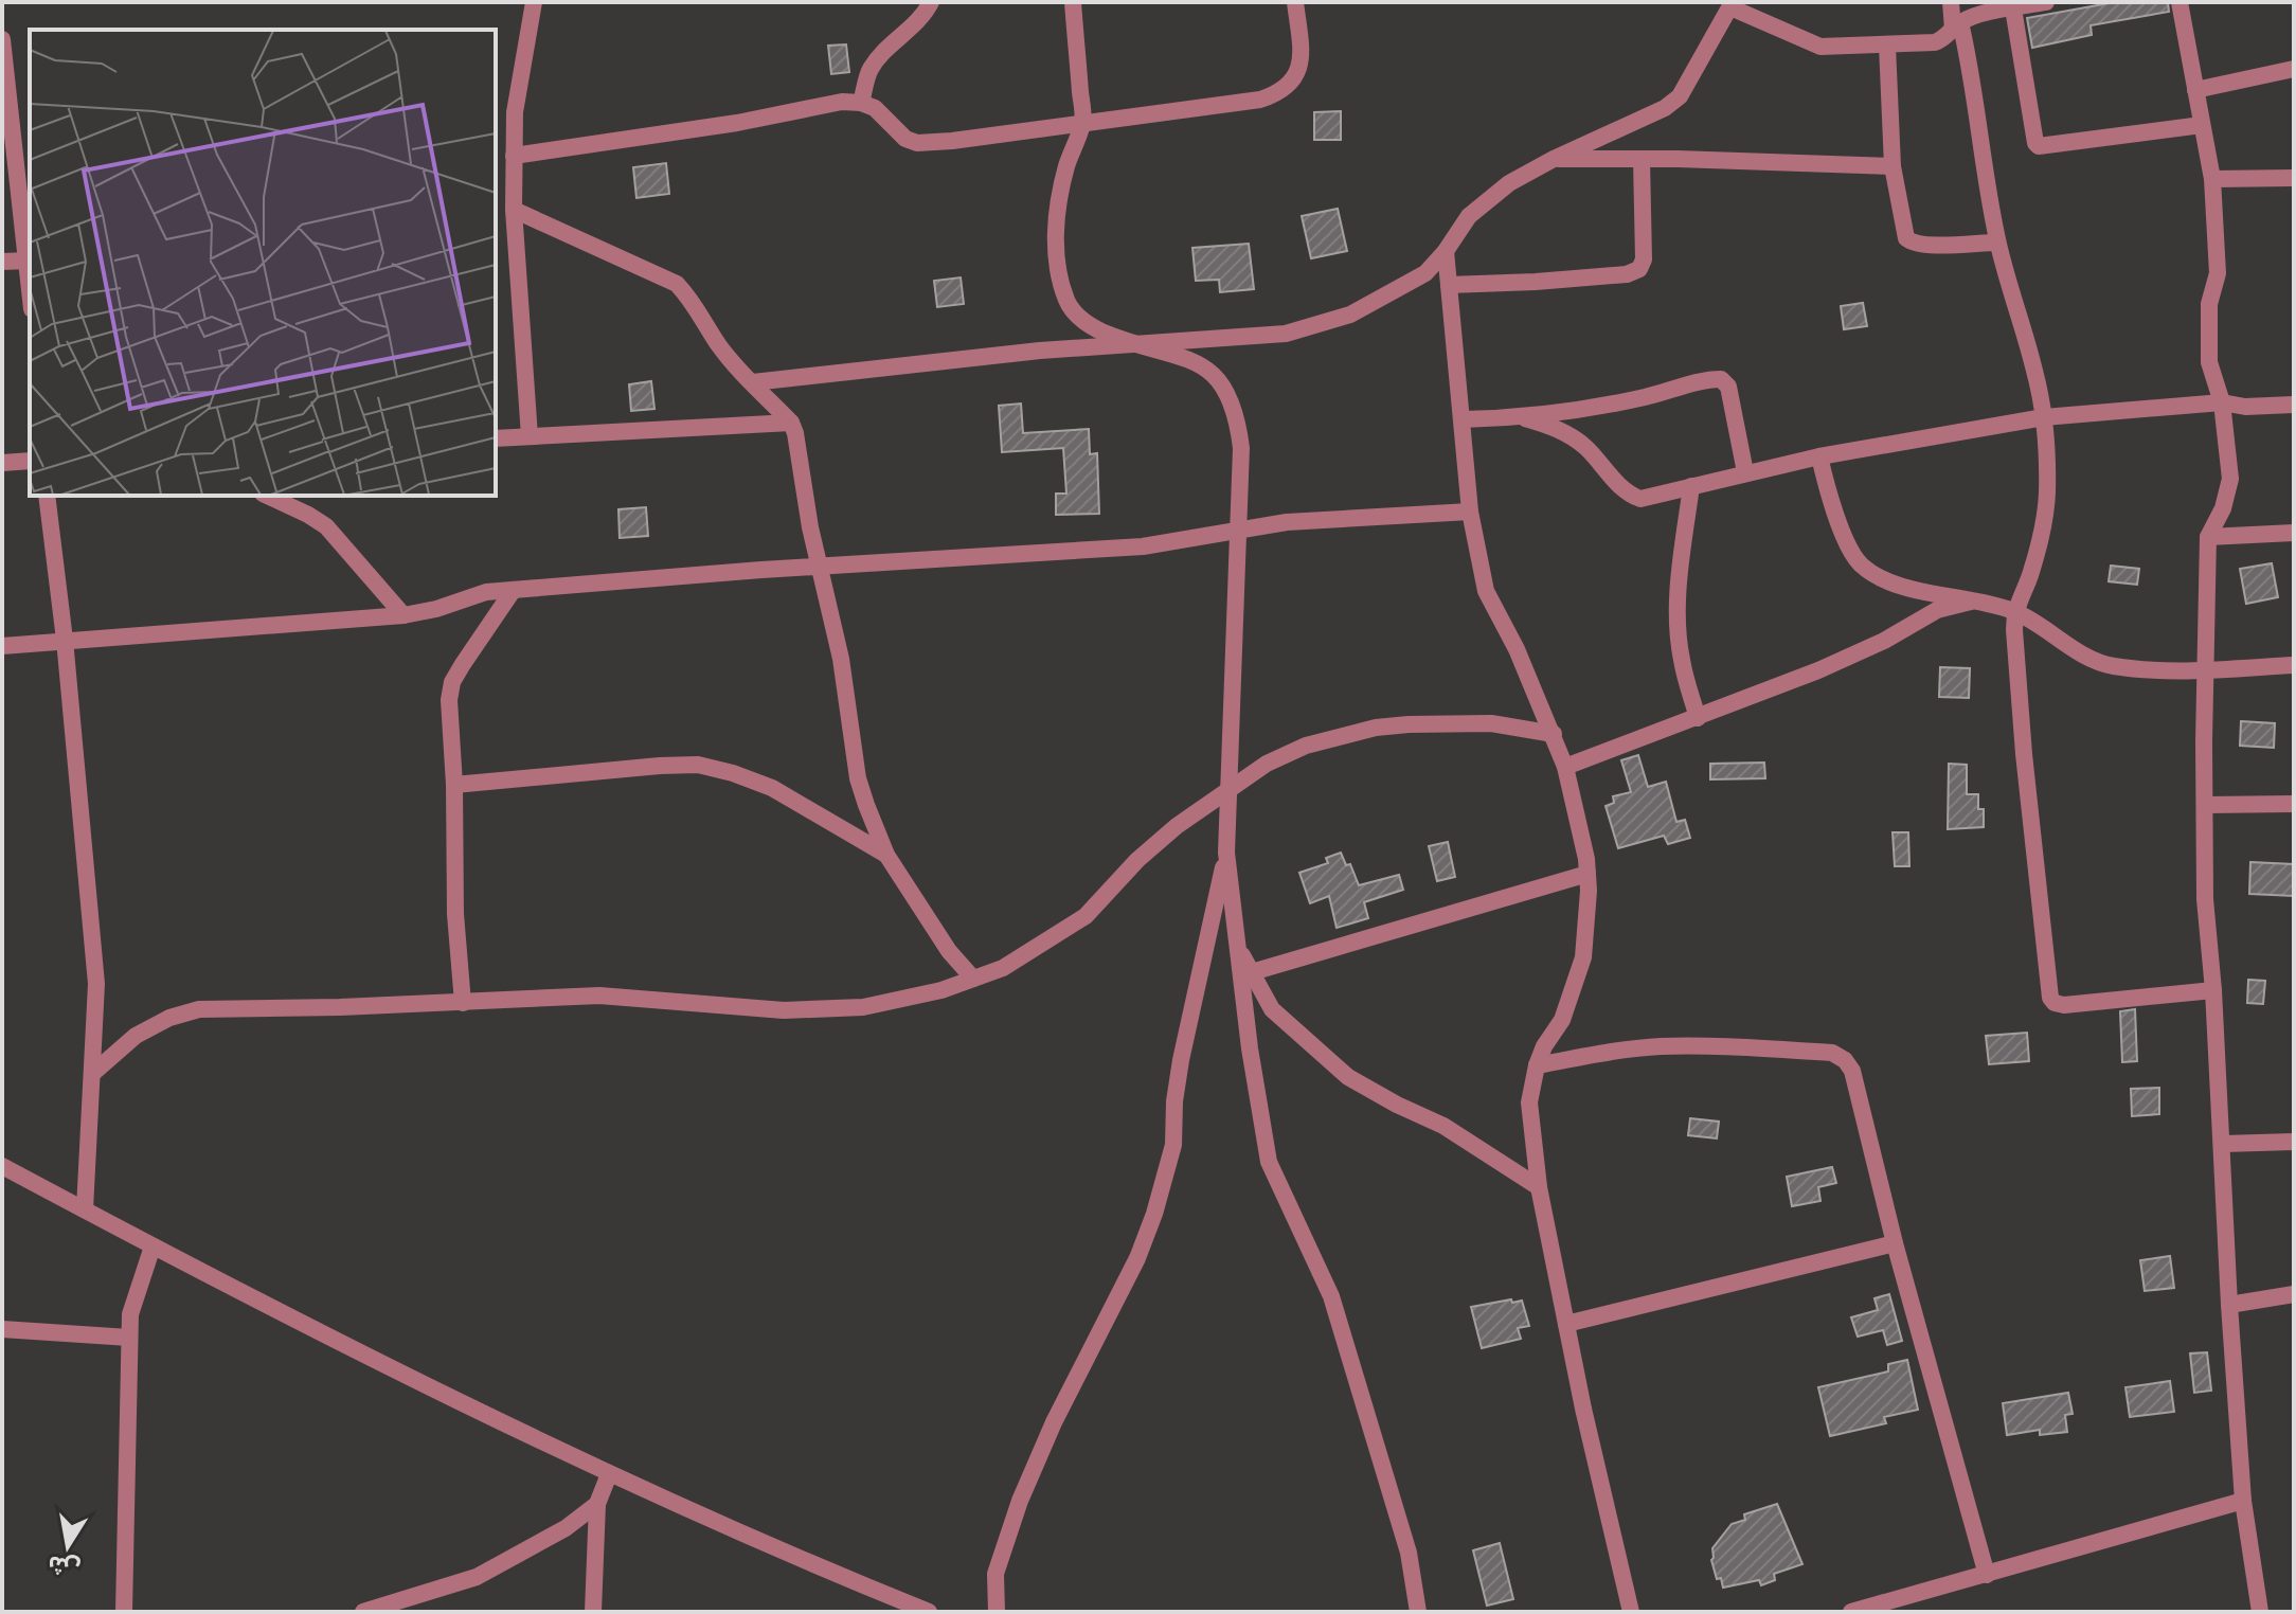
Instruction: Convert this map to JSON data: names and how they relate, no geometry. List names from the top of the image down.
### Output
{
  "north": "bottom"
}
